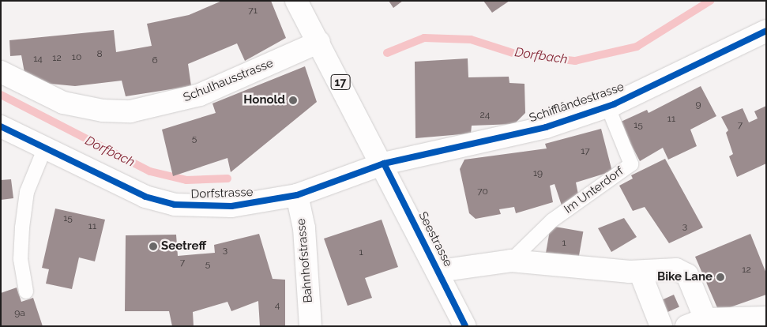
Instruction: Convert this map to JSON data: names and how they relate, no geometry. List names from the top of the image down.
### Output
{
  "streets": {
    "street": [
      "Schulhausstrasse",
      "17",
      "Schiffländestrasse",
      "Dorfstrasse",
      "Seestrasse",
      "Bahnhofstrasse"
    ],
    "lane": ["Im Unterdorf"]
  },
  "crossings": [
    ["Schulhausstrasse", "Seestrasse"],
    ["Schiffländestrasse", "Im Unterdorf"],
    ["Schiffländestrasse", "Dorfstrasse"],
    ["Schiffländestrasse", "Seestrasse"],
    ["Dorfstrasse", "Seestrasse"],
    ["Dorfstrasse", "Bahnhofstrasse"]
  ],
  "water": ["Dorfbach"],
  "places": ["Honold", "Seetreff", "Bike Lane"],
  "house_numbers": [
    "71",
    "8",
    "10",
    "12",
    "14",
    "6",
    "9",
    "24",
    "11",
    "15",
    "7",
    "5",
    "17",
    "19",
    "70",
    "15",
    "11",
    "3",
    "1",
    "3",
    "1",
    "7",
    "5",
    "12",
    "4",
    "9a"
  ]
}
